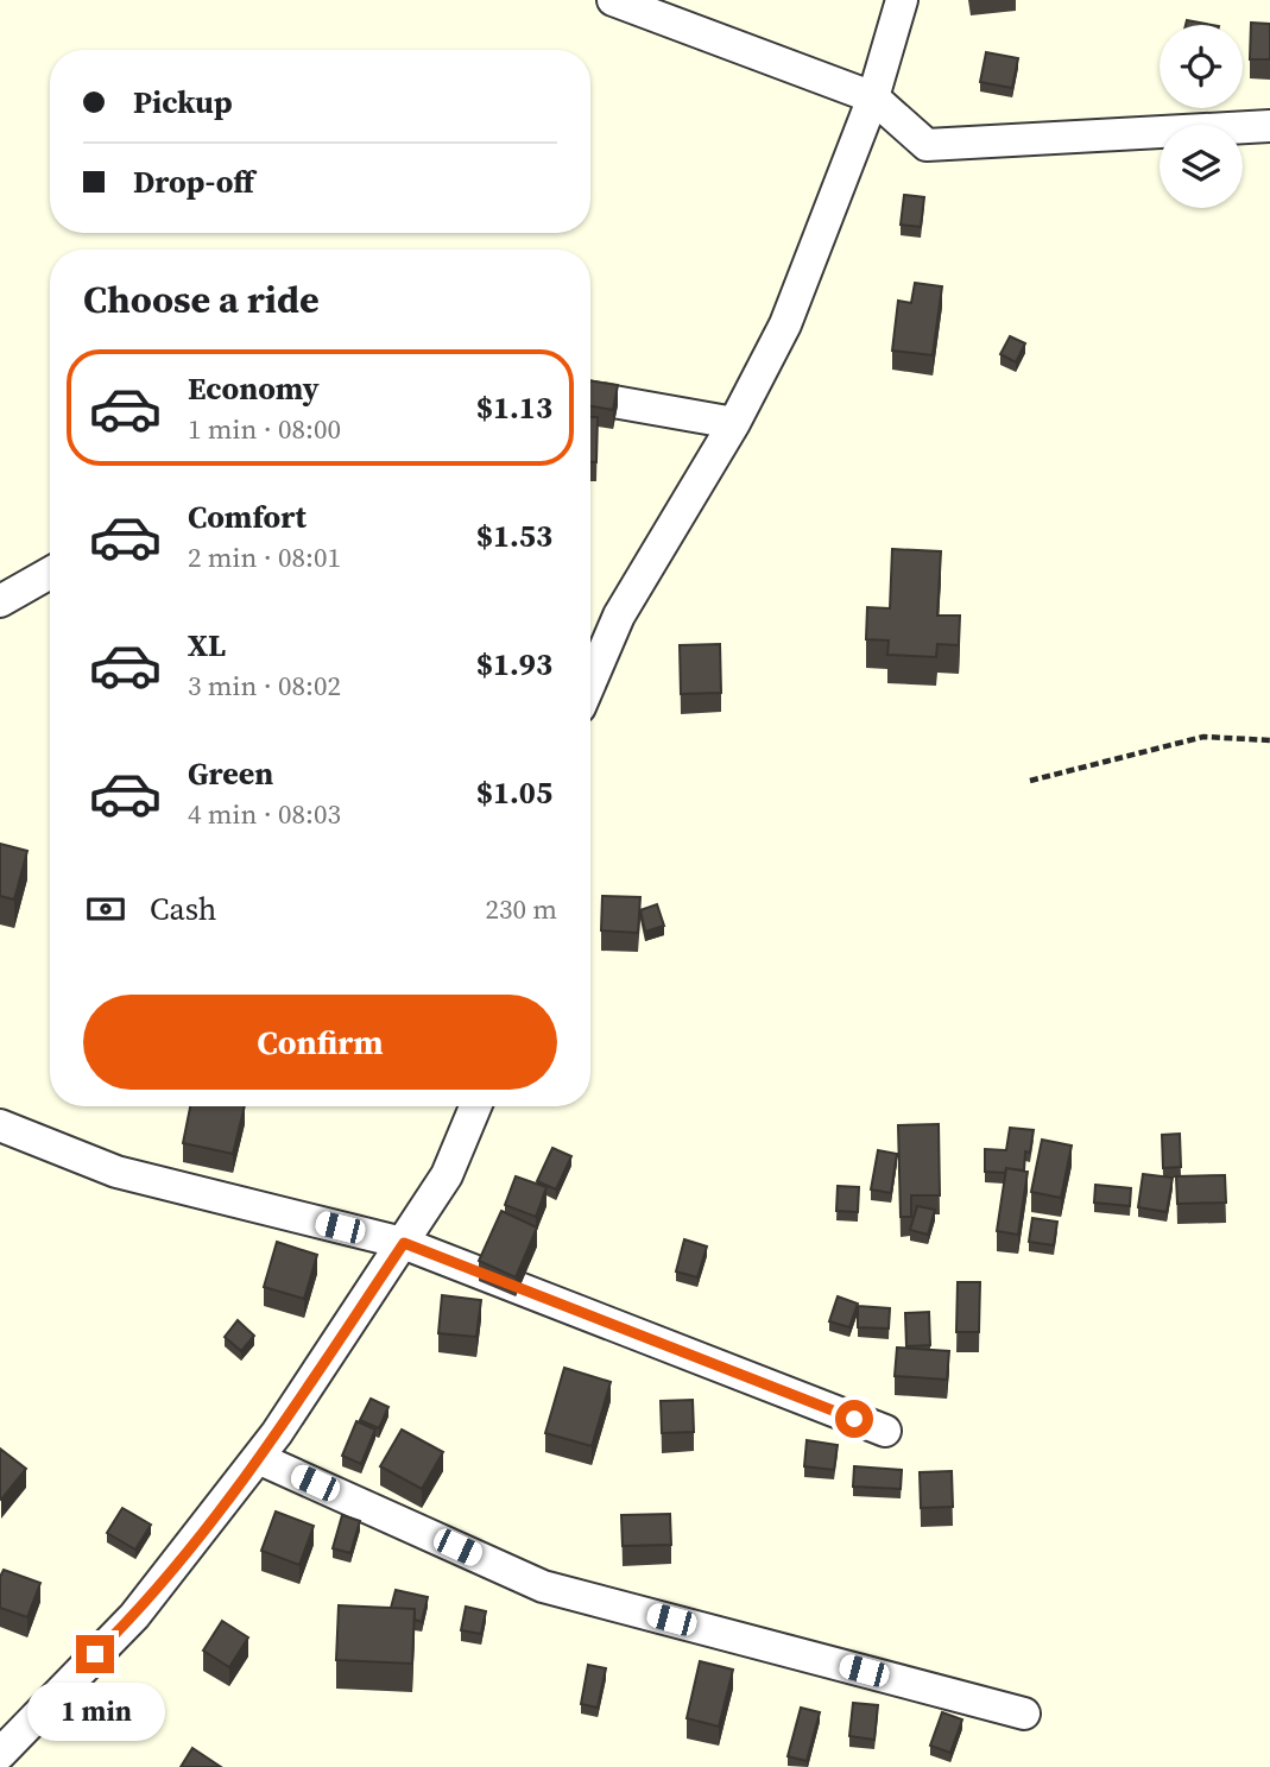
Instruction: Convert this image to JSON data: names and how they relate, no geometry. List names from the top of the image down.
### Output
{
  "page": {
    "banner": ["Pickup", "Drop-off"],
    "heading": "Choose a ride",
    "list": [
      {
        "name": "Economy",
        "note": "1 min · 08:00",
        "value": "$1.13"
      },
      {
        "name": "Comfort",
        "note": "2 min · 08:01",
        "value": "$1.53"
      },
      {
        "name": "XL",
        "note": "3 min · 08:02",
        "value": "$1.93"
      },
      {
        "name": "Green",
        "note": "4 min · 08:03",
        "value": "$1.05"
      }
    ],
    "pay": ["Cash", "230 m"],
    "buttons": "Confirm",
    "bubble": "1 min"
  }
}
